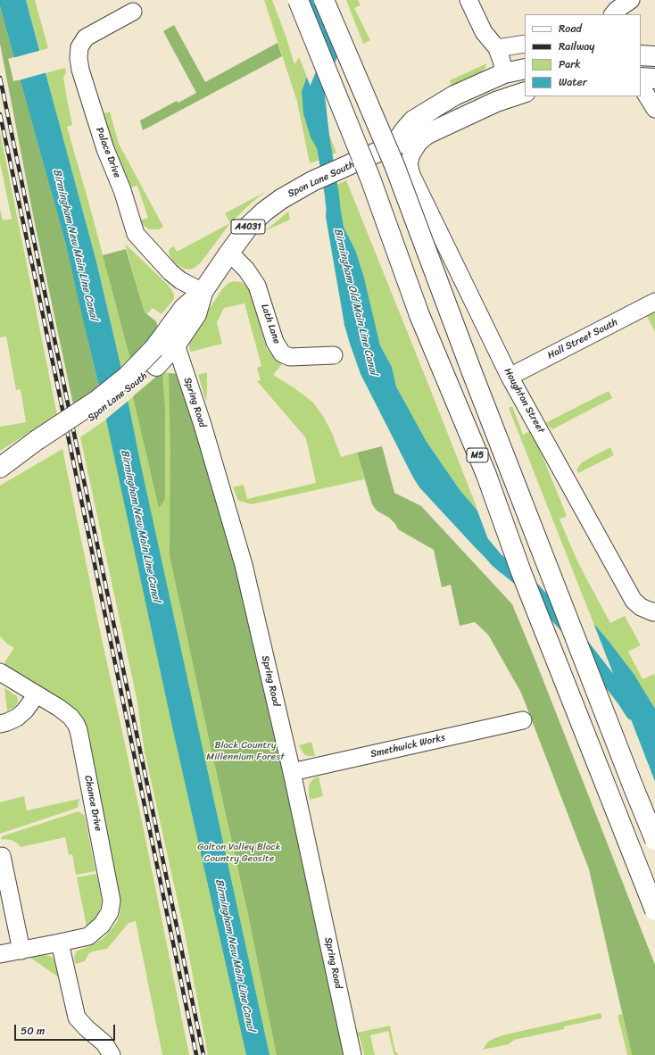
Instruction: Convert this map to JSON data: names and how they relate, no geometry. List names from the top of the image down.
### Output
{
  "streets": {
    "main road": ["Spon Lane South", "A4031", "M5"],
    "street": [
      "Palace Drive",
      "Lath Lane",
      "Hall Street South",
      "Houghton Street",
      "Spring Road",
      "Smethwick Works",
      "Chance Drive"
    ]
  },
  "crossings": [
    ["Palace Drive", "Spon Lane South"],
    ["Spon Lane South", "Lath Lane"],
    ["Spon Lane South", "Houghton Street"],
    ["Spon Lane South", "Spring Road"],
    ["Hall Street South", "Houghton Street"],
    ["Spring Road", "Smethwick Works"]
  ],
  "water": ["Birmingham New Main Line Canal", "Birmingham Old Main Line Canal"],
  "parks": ["Black Country Millennium Forest", "Galton Valley Black Country Geosite"],
  "legend": [
    "Road",
    "Railway",
    "Park",
    "Water"
  ],
  "scale_bar": "50 m"
}
